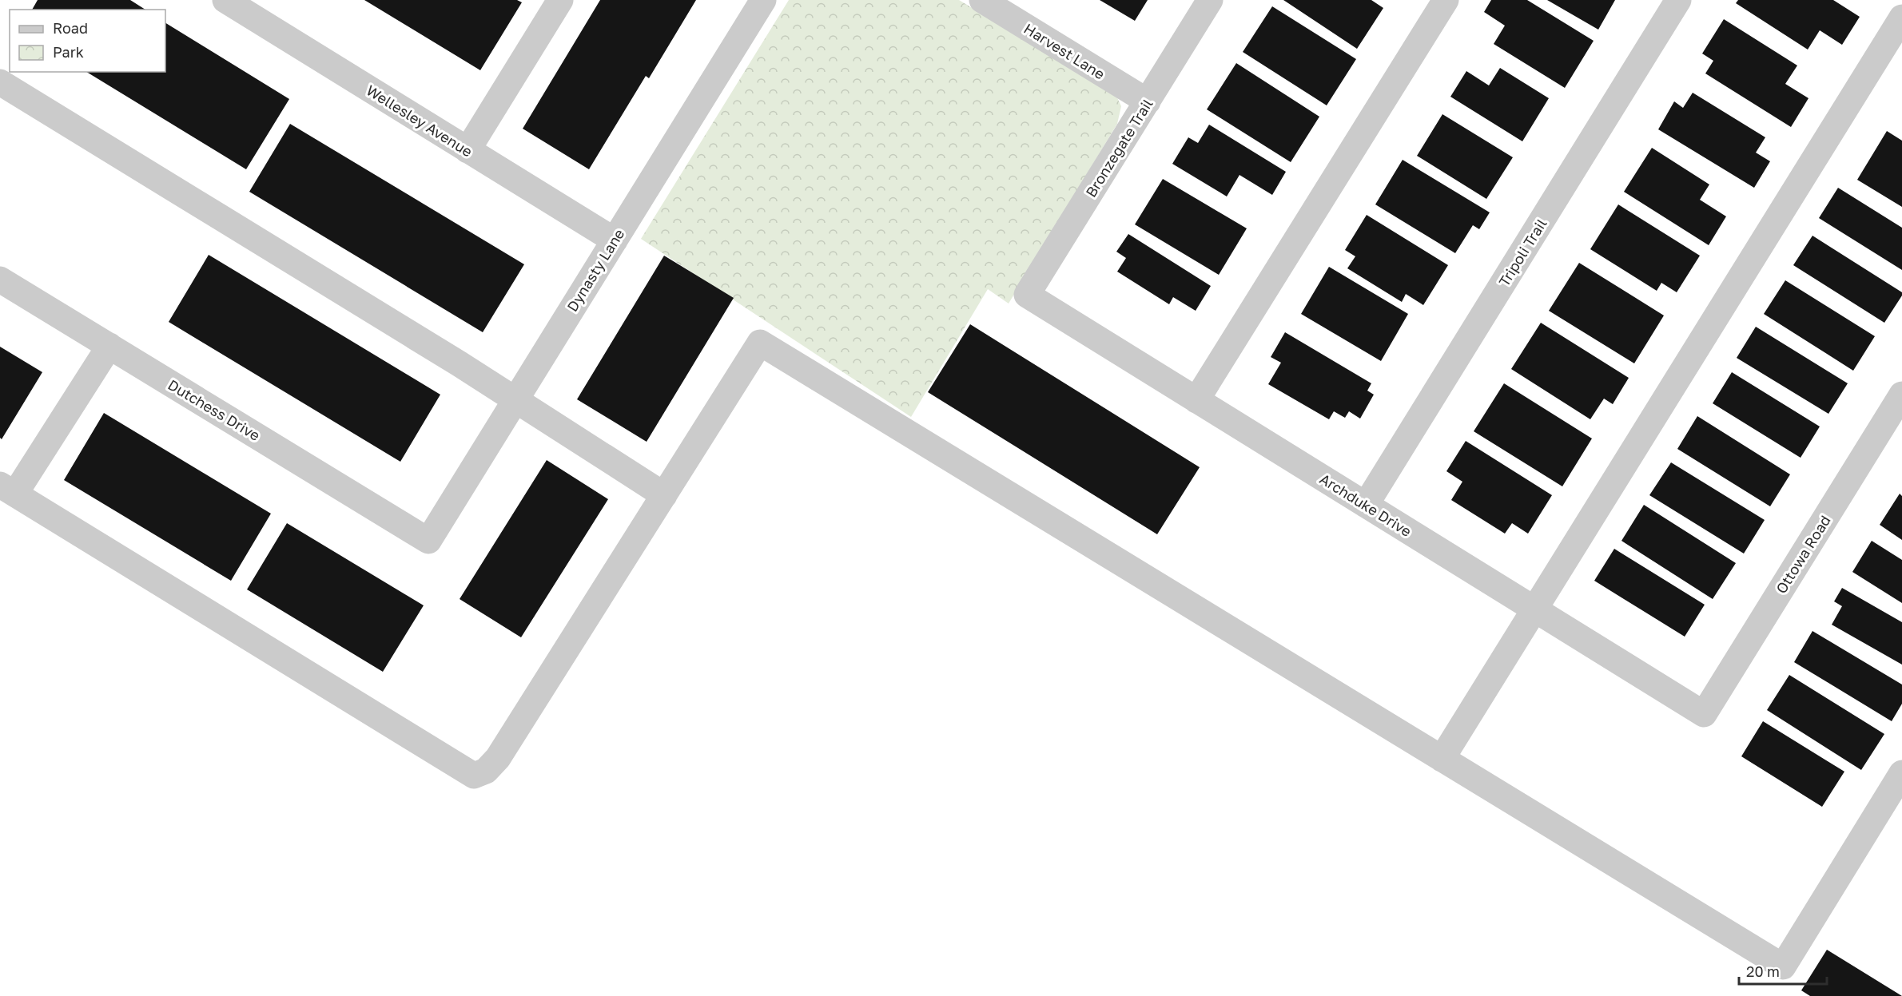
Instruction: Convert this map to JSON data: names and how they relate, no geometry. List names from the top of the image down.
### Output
{
  "streets": {
    "street": [
      "Harvest Lane",
      "Wellesley Avenue",
      "Bronzegate Trail",
      "Tripoli Trail",
      "Dynasty Lane",
      "Dutchess Drive",
      "Archduke Drive",
      "Ottowa Road"
    ]
  },
  "crossings": [
    ["Harvest Lane", "Bronzegate Trail"],
    ["Wellesley Avenue", "Dynasty Lane"],
    ["Bronzegate Trail", "Archduke Drive"],
    ["Tripoli Trail", "Archduke Drive"],
    ["Dynasty Lane", "Dutchess Drive"],
    ["Archduke Drive", "Ottowa Road"]
  ],
  "legend": ["Road", "Park"],
  "scale_bar": "20 m"
}
